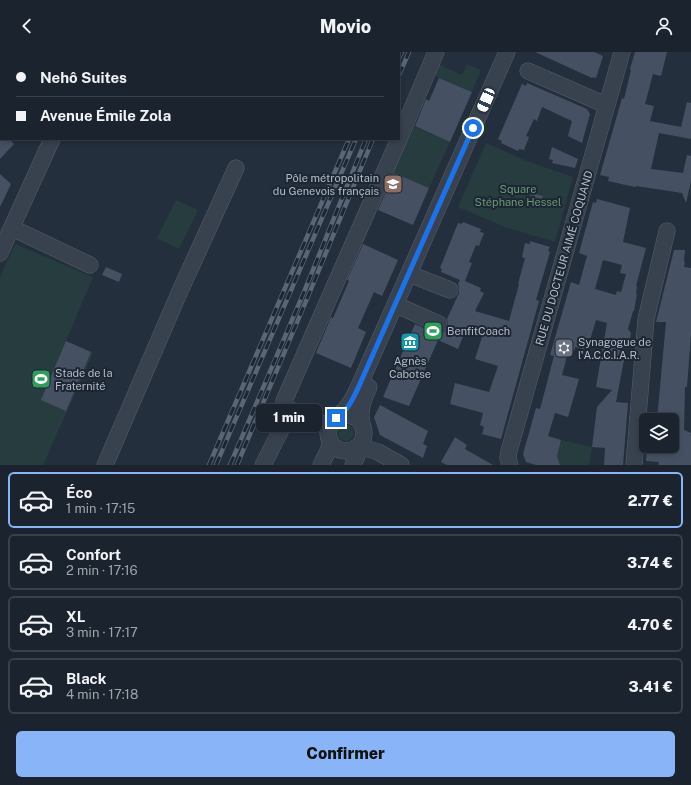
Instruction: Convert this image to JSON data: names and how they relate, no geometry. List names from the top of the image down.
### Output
{
  "streets": {
    "street": ["RUE DU DOCTEUR AIMÉ COQUAND"]
  },
  "parks": ["Square Stéphane Hessel"],
  "places": {
    "school or university": ["Pôle métropolitain du Genevois français"],
    "sports": ["BenfitCoach", "Stade de la Fraternité"],
    "museum": ["Agnès Cabotse"],
    "synagogue": ["Synagogue de l'A.C.C.I.A.R."]
  },
  "page": {
    "header": "Movio",
    "banner": ["Nehô Suites", "Avenue Émile Zola"],
    "bubble": "1 min",
    "list": [
      {
        "name": "Éco",
        "note": "1 min · 17:15",
        "value": "2.77 €"
      },
      {
        "name": "Confort",
        "note": "2 min · 17:16",
        "value": "3.74 €"
      },
      {
        "name": "XL",
        "note": "3 min · 17:17",
        "value": "4.70 €"
      },
      {
        "name": "Black",
        "note": "4 min · 17:18",
        "value": "3.41 €"
      }
    ],
    "buttons": "Confirmer"
  }
}
